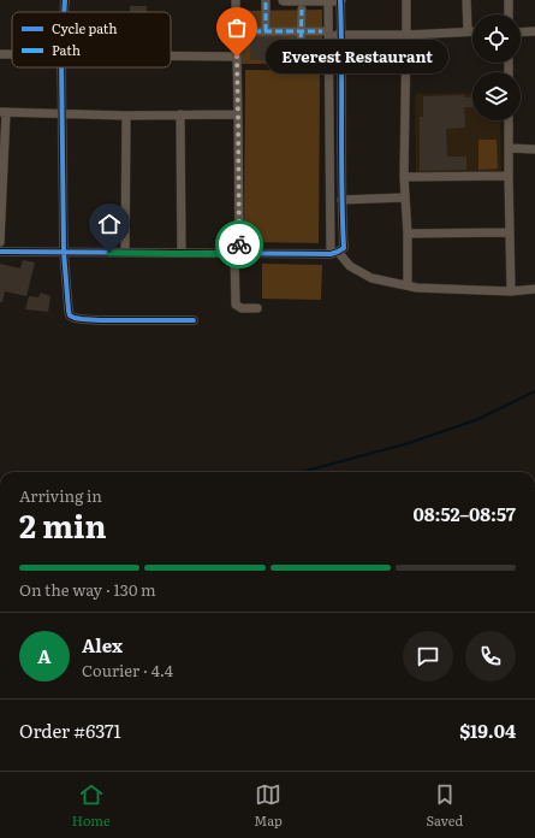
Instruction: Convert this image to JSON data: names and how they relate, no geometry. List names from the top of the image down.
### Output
{
  "places": ["Everest Restaurant"],
  "legend": ["Cycle path", "Path"],
  "page": {
    "bubble": "Everest Restaurant",
    "heading": ["2 min", "Arriving in", "08:52–08:57"],
    "panel": [
      "Alex",
      "Courier · 4.4",
      "Order #6371",
      "$19.04"
    ],
    "bar": "On the way · 130 m",
    "round": "A",
    "tabs": ["Home", "Map", "Saved"]
  }
}
